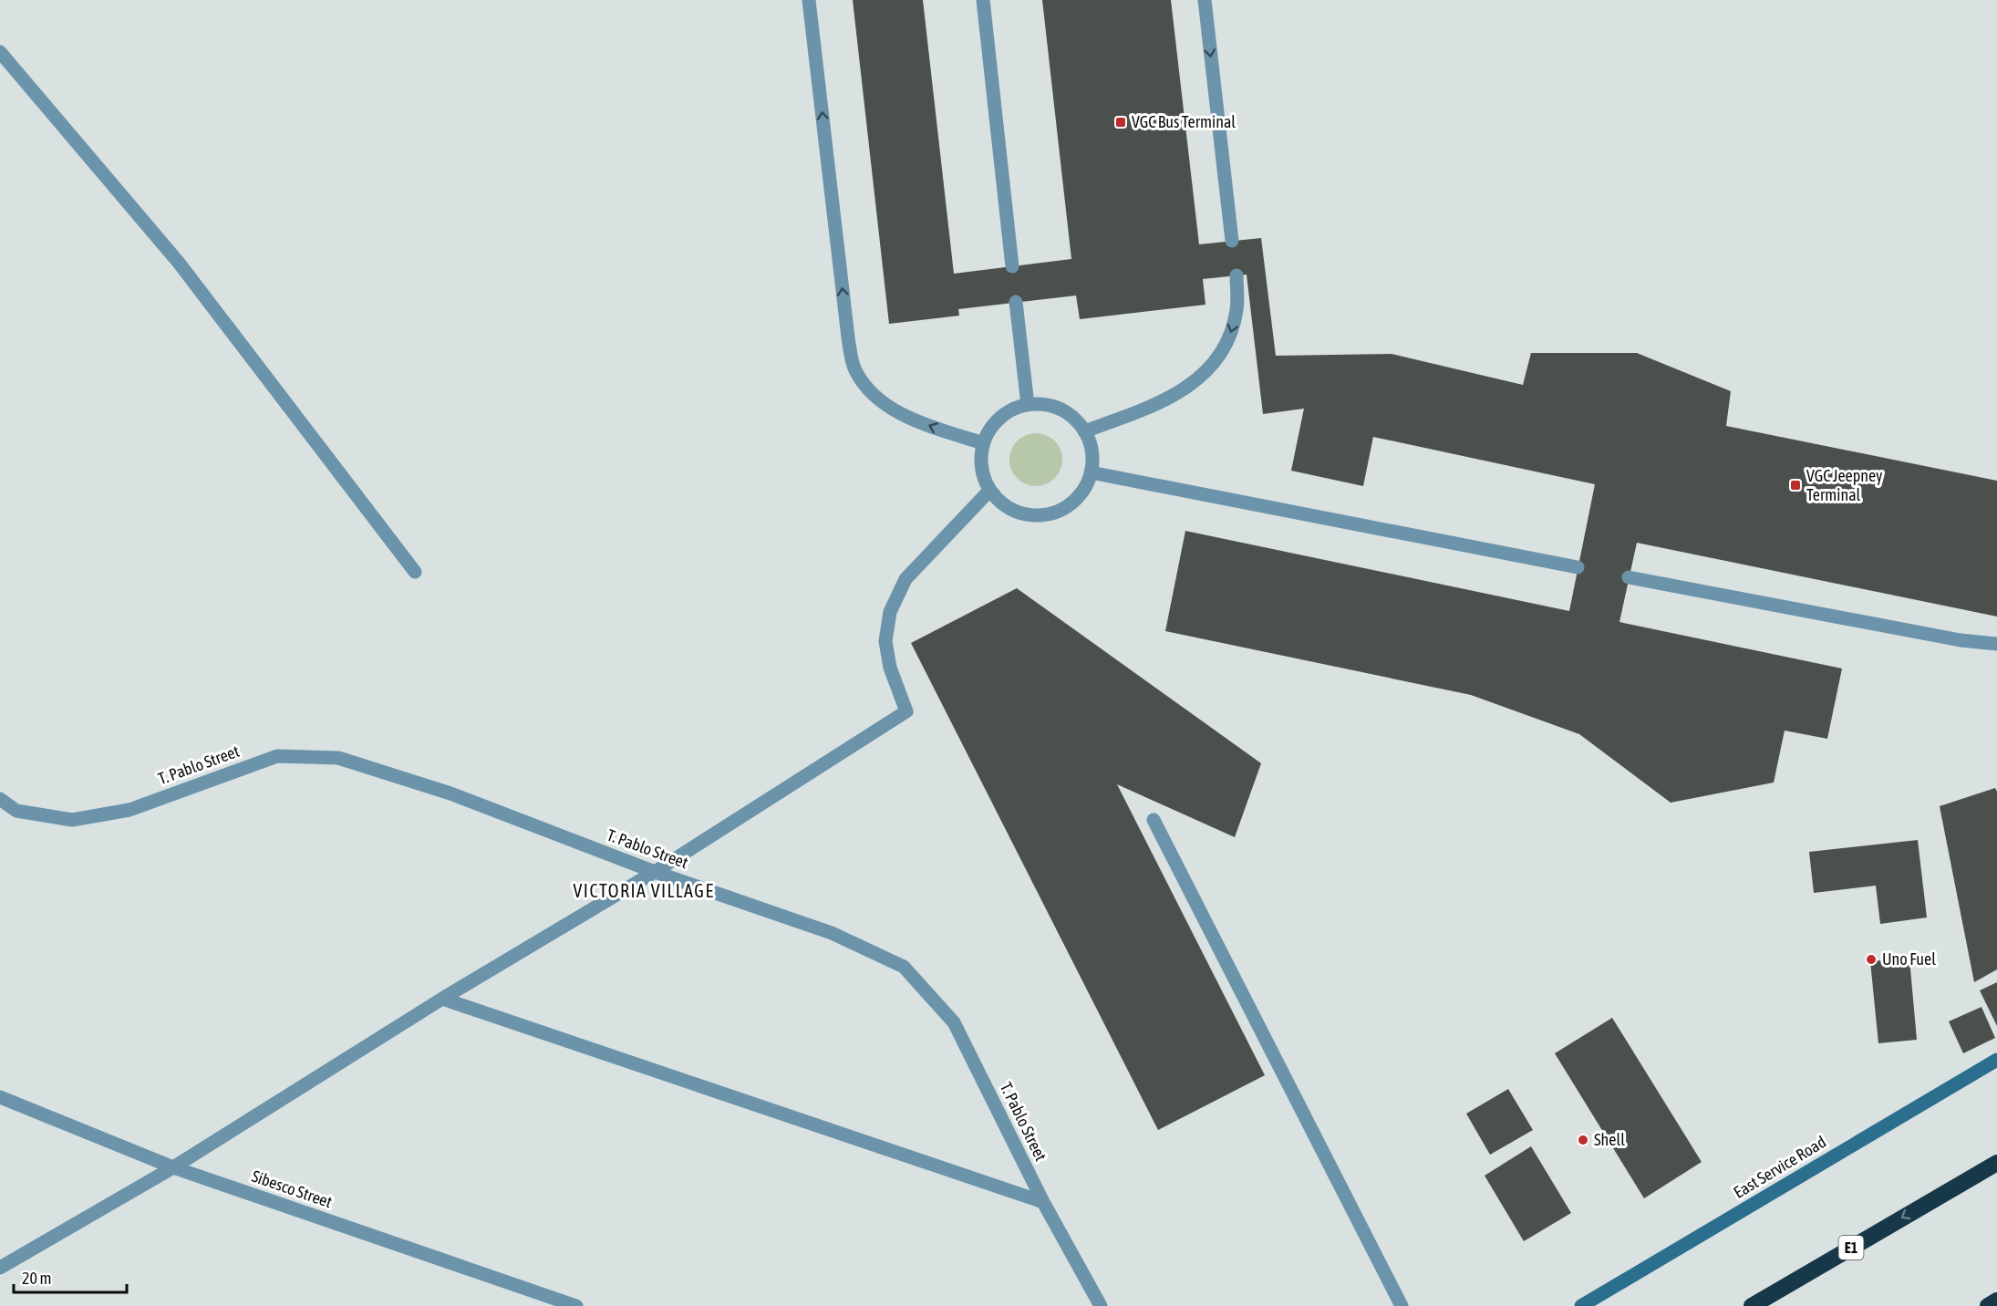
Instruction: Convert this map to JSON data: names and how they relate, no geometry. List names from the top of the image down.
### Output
{
  "streets": {
    "highway": ["E1"],
    "main road": ["East Service Road"],
    "street": ["T. Pablo Street", "Sibesco Street"]
  },
  "districts": ["VICTORIA VILLAGE"],
  "places": {
    "transit": ["VGC Bus Terminal", "VGC Jeepney Terminal"],
    "other": ["Uno Fuel", "Shell"]
  },
  "scale_bar": "20 m"
}
